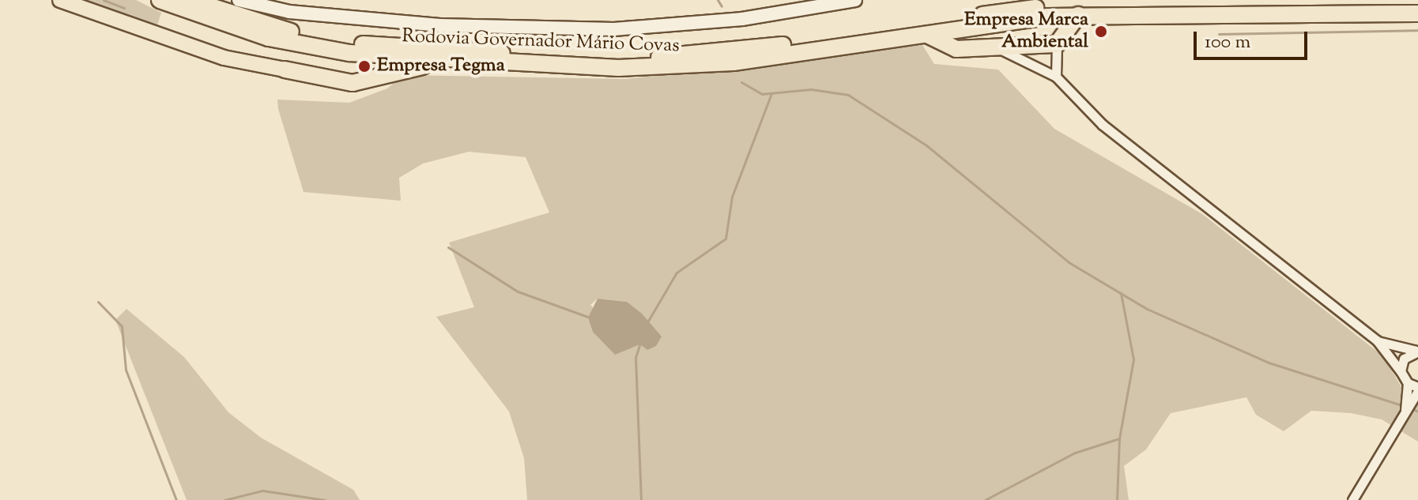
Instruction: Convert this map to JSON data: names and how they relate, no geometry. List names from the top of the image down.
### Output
{
  "streets": {
    "highway": ["Rodovia Governador Mário Covas"]
  },
  "places": ["Empresa Marca Ambiental", "Empresa Tegma"],
  "scale_bar": "100 m"
}
